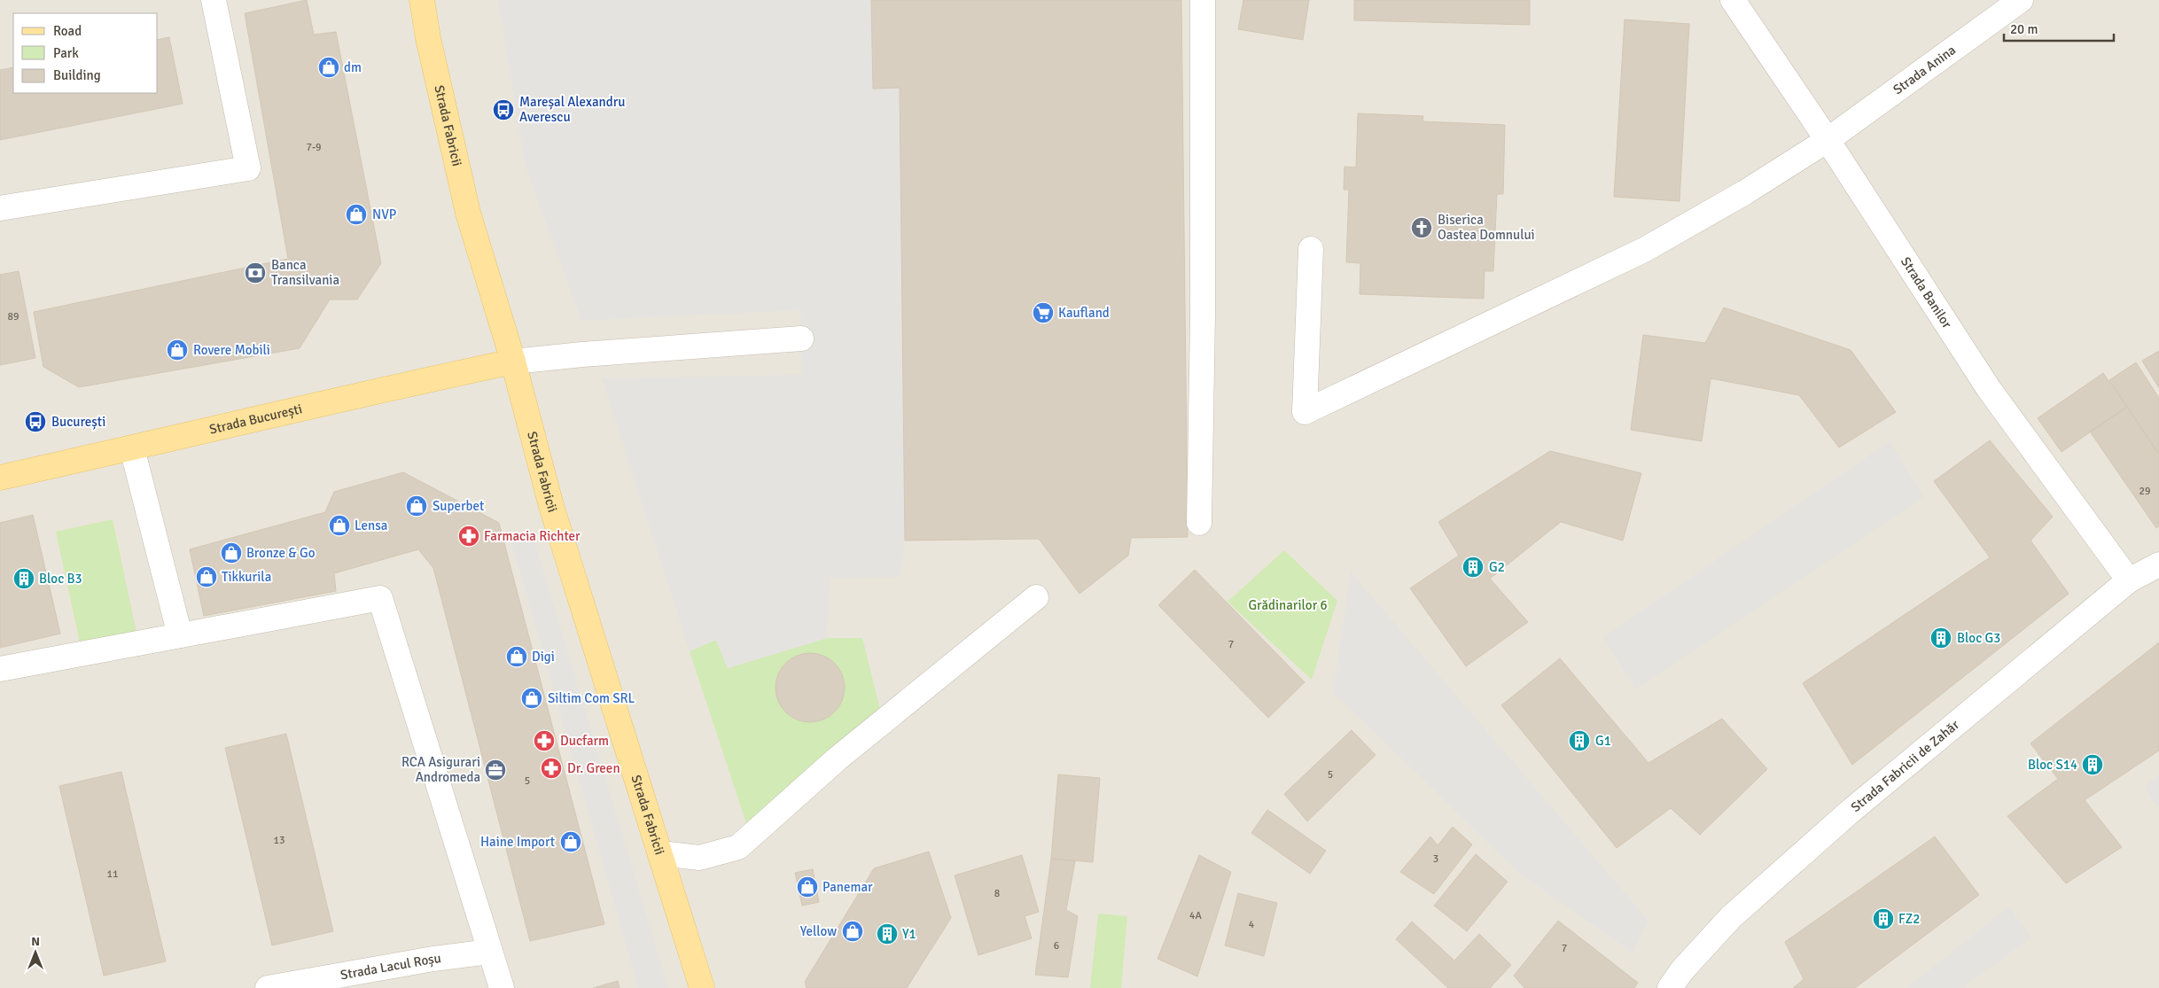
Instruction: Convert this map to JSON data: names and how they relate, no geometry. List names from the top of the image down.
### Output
{
  "streets": {
    "main road": ["Strada Fabricii", "Strada București"],
    "street": [
      "Strada Anina",
      "Strada Banilor",
      "Strada Fabricii de Zahăr",
      "Strada Lacul Roșu"
    ]
  },
  "crossings": [
    ["Strada Anina", "Strada Banilor"],
    ["Strada Fabricii", "Strada București"],
    ["Strada Banilor", "Strada Fabricii de Zahăr"]
  ],
  "parks": ["Grădinarilor 6"],
  "places": {
    "shop": [
      "dm",
      "NVP",
      "Rovere Mobili",
      "Superbet",
      "Lensa",
      "Bronze & Go",
      "Tikkurila",
      "Digi",
      "Siltim Com SRL",
      "Haine Import",
      "Panemar",
      "Yellow"
    ],
    "bus stop": ["Mareșal Alexandru Averescu", "București"],
    "church": ["Biserica Oastea Domnului"],
    "bank": ["Banca Transilvania"],
    "supermarket": ["Kaufland"],
    "pharmacy": ["Farmacia Richter", "Ducfarm", "Dr. Green"],
    "building": [
      "G2",
      "Bloc B3",
      "Bloc G3",
      "G1",
      "Bloc S14",
      "FZ2",
      "Y1"
    ],
    "office": ["RCA Asigurari Andromeda"]
  },
  "house_numbers": [
    "7-9",
    "89",
    "29",
    "7",
    "5",
    "5",
    "13",
    "3",
    "11",
    "8",
    "4A",
    "4",
    "6",
    "7"
  ],
  "legend": ["Road", "Park", "Building"],
  "scale_bar": "20 m",
  "north": "top"
}
